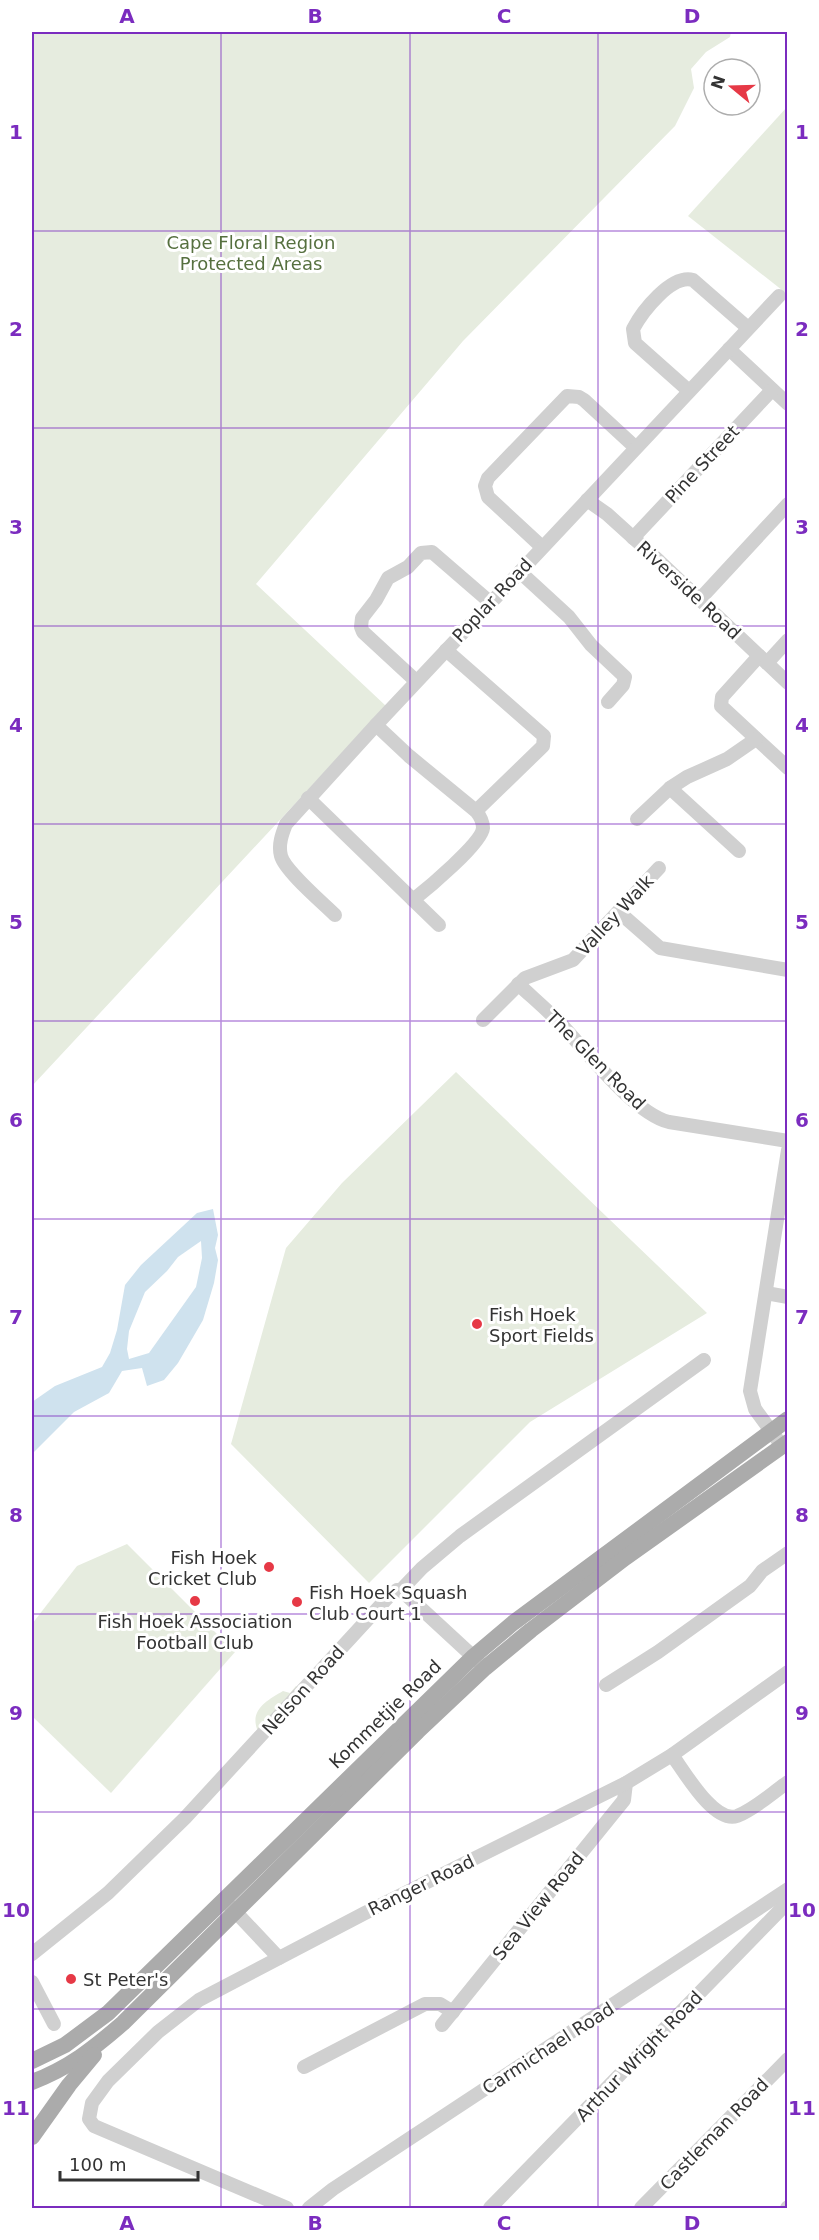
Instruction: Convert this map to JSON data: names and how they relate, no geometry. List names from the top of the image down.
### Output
{
  "streets": {
    "main road": ["Kommetjie Road"],
    "street": [
      "Pine Street",
      "Riverside Road",
      "Poplar Road",
      "Valley Walk",
      "The Glen Road",
      "Nelson Road",
      "Ranger Road",
      "Sea View Road",
      "Carmichael Road",
      "Arthur Wright Road",
      "Castleman Road"
    ]
  },
  "crossings": [
    ["Pine Street", "Riverside Road"],
    ["Riverside Road", "Poplar Road"],
    ["Valley Walk", "The Glen Road"],
    ["Ranger Road", "Sea View Road"]
  ],
  "parks": ["Cape Floral Region Protected Areas"],
  "places": [
    "Fish Hoek Sport Fields",
    "Fish Hoek Cricket Club",
    "Fish Hoek Association Football Club",
    "Fish Hoek Squash Club Court 1",
    "St Peter's"
  ],
  "scale_bar": "100 m",
  "north": "left",
  "grid": {
    "columns": [
      "A",
      "B",
      "C",
      "D"
    ],
    "rows": [
      "1",
      "2",
      "3",
      "4",
      "5",
      "6",
      "7",
      "8",
      "9",
      "10",
      "11"
    ]
  }
}
